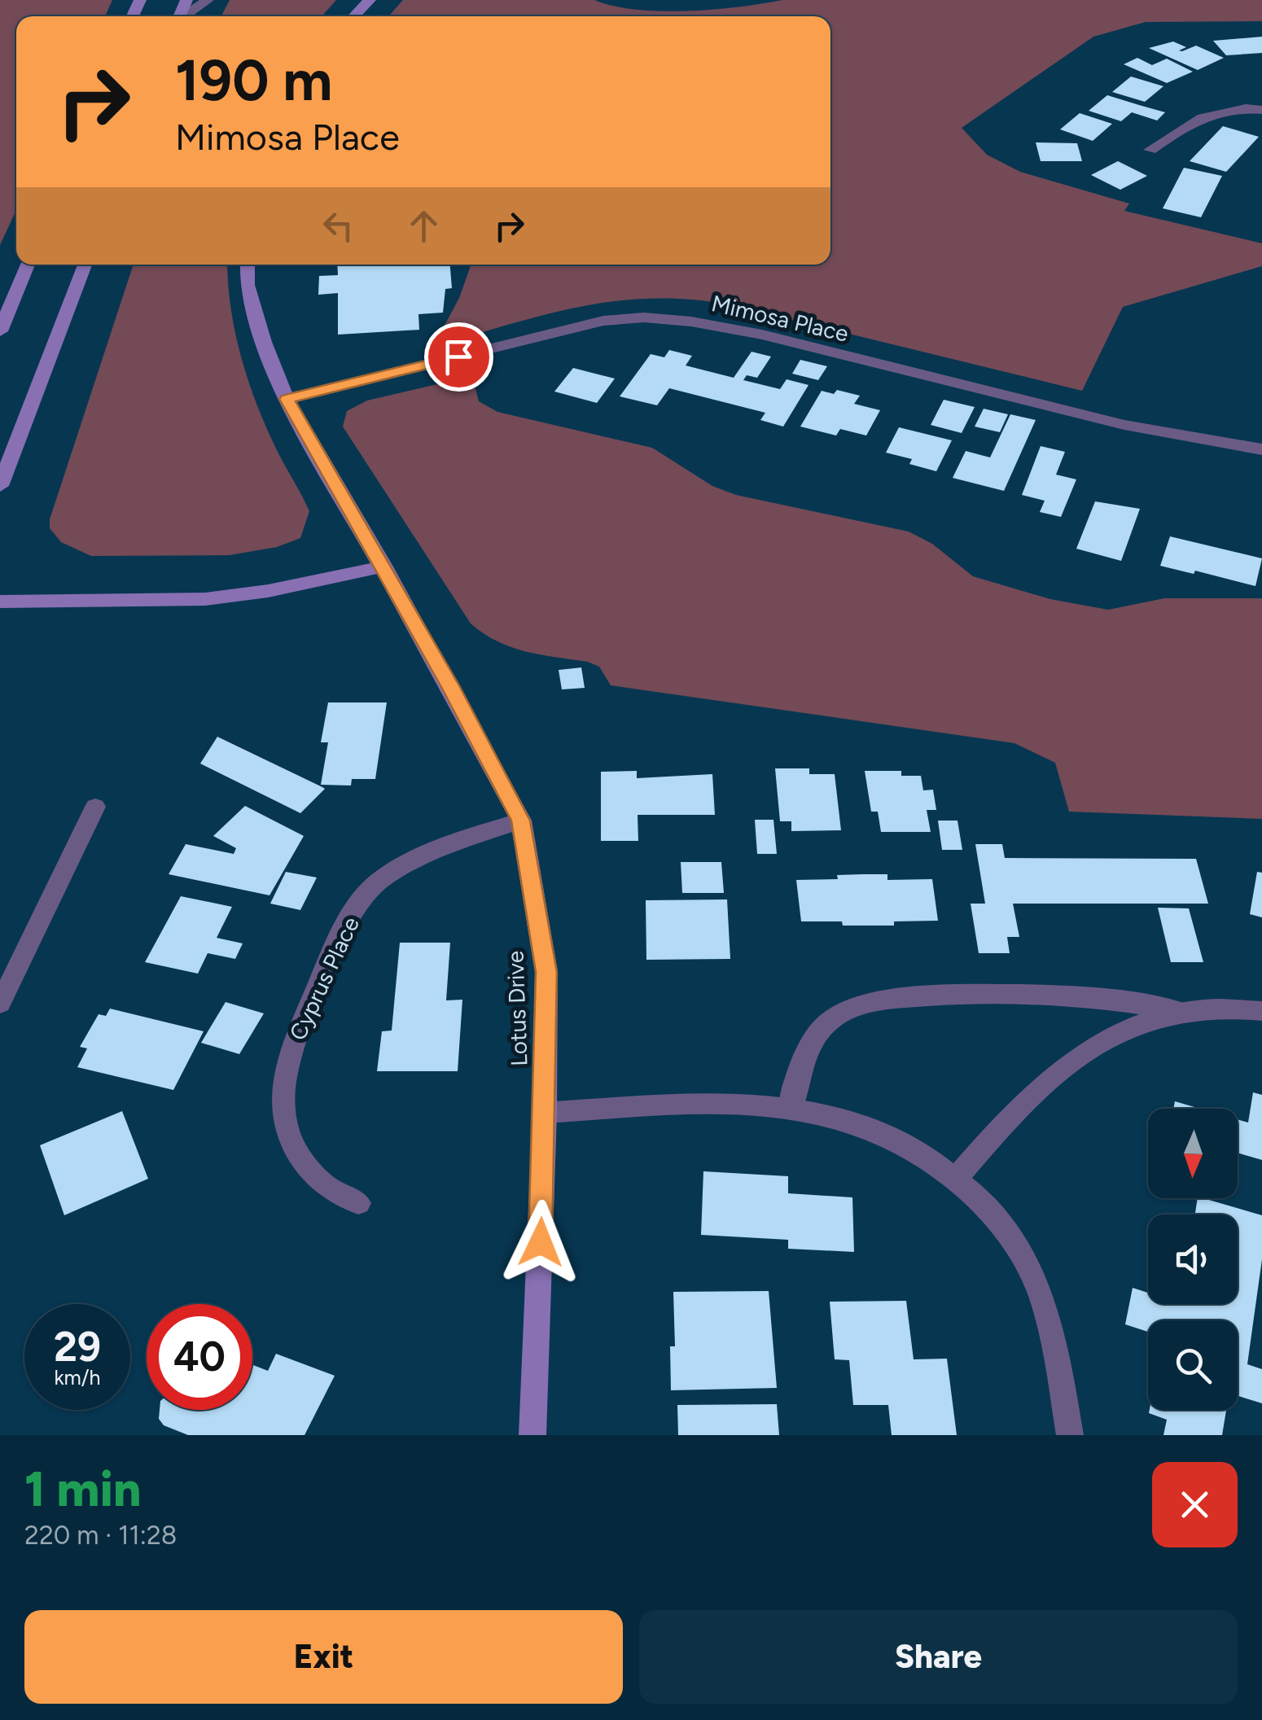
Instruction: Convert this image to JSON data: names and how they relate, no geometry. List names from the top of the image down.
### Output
{
  "streets": {
    "street": ["Mimosa Place", "Cyprus Place", "Lotus Drive"]
  },
  "crossings": [
    ["Mimosa Place", "Lotus Drive"],
    ["Cyprus Place", "Lotus Drive"]
  ],
  "north": "bottom",
  "page": {
    "turn": ["190 m", "Mimosa Place"],
    "speed": "29 km/h",
    "limit": "40",
    "heading": ["1 min", "220 m · 11:28"],
    "buttons": ["Exit", "Share"]
  }
}
